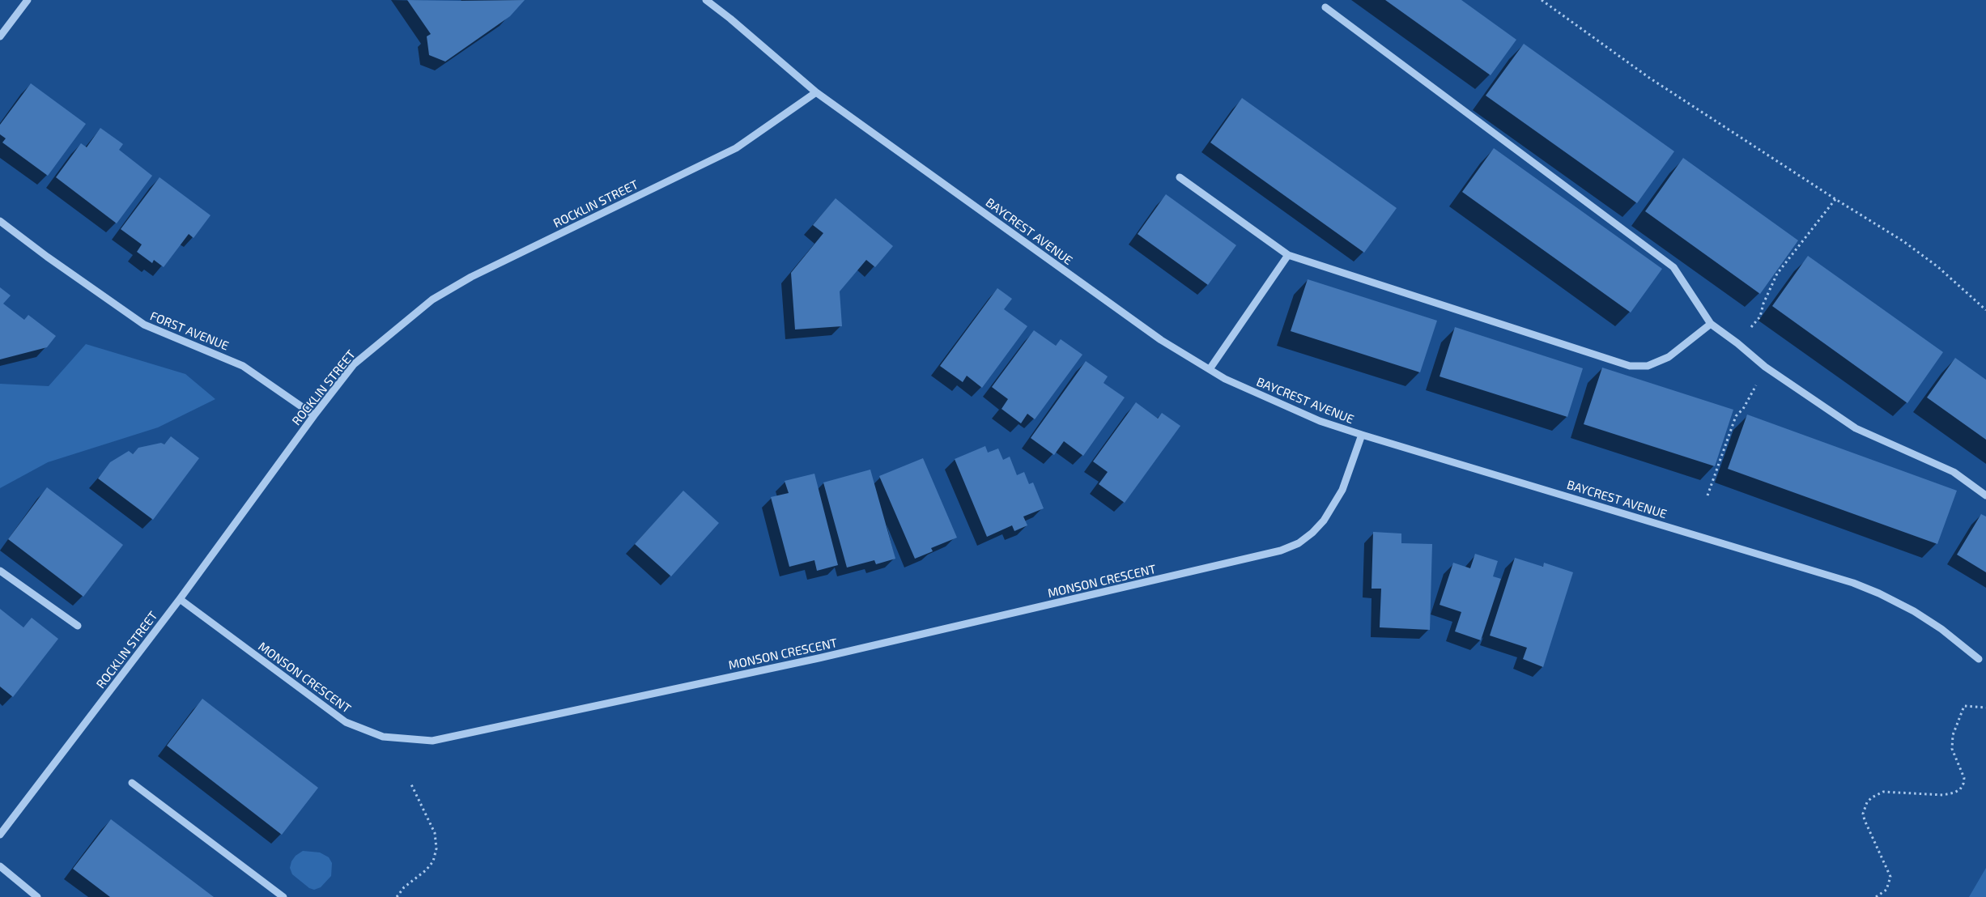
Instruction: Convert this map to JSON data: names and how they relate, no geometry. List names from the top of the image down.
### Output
{
  "streets": {
    "street": [
      "ROCKLIN STREET",
      "BAYCREST AVENUE",
      "FORST AVENUE",
      "MONSON CRESCENT"
    ]
  },
  "crossings": [
    ["ROCKLIN STREET", "BAYCREST AVENUE"],
    ["ROCKLIN STREET", "FORST AVENUE"],
    ["ROCKLIN STREET", "MONSON CRESCENT"],
    ["BAYCREST AVENUE", "MONSON CRESCENT"]
  ]
}
